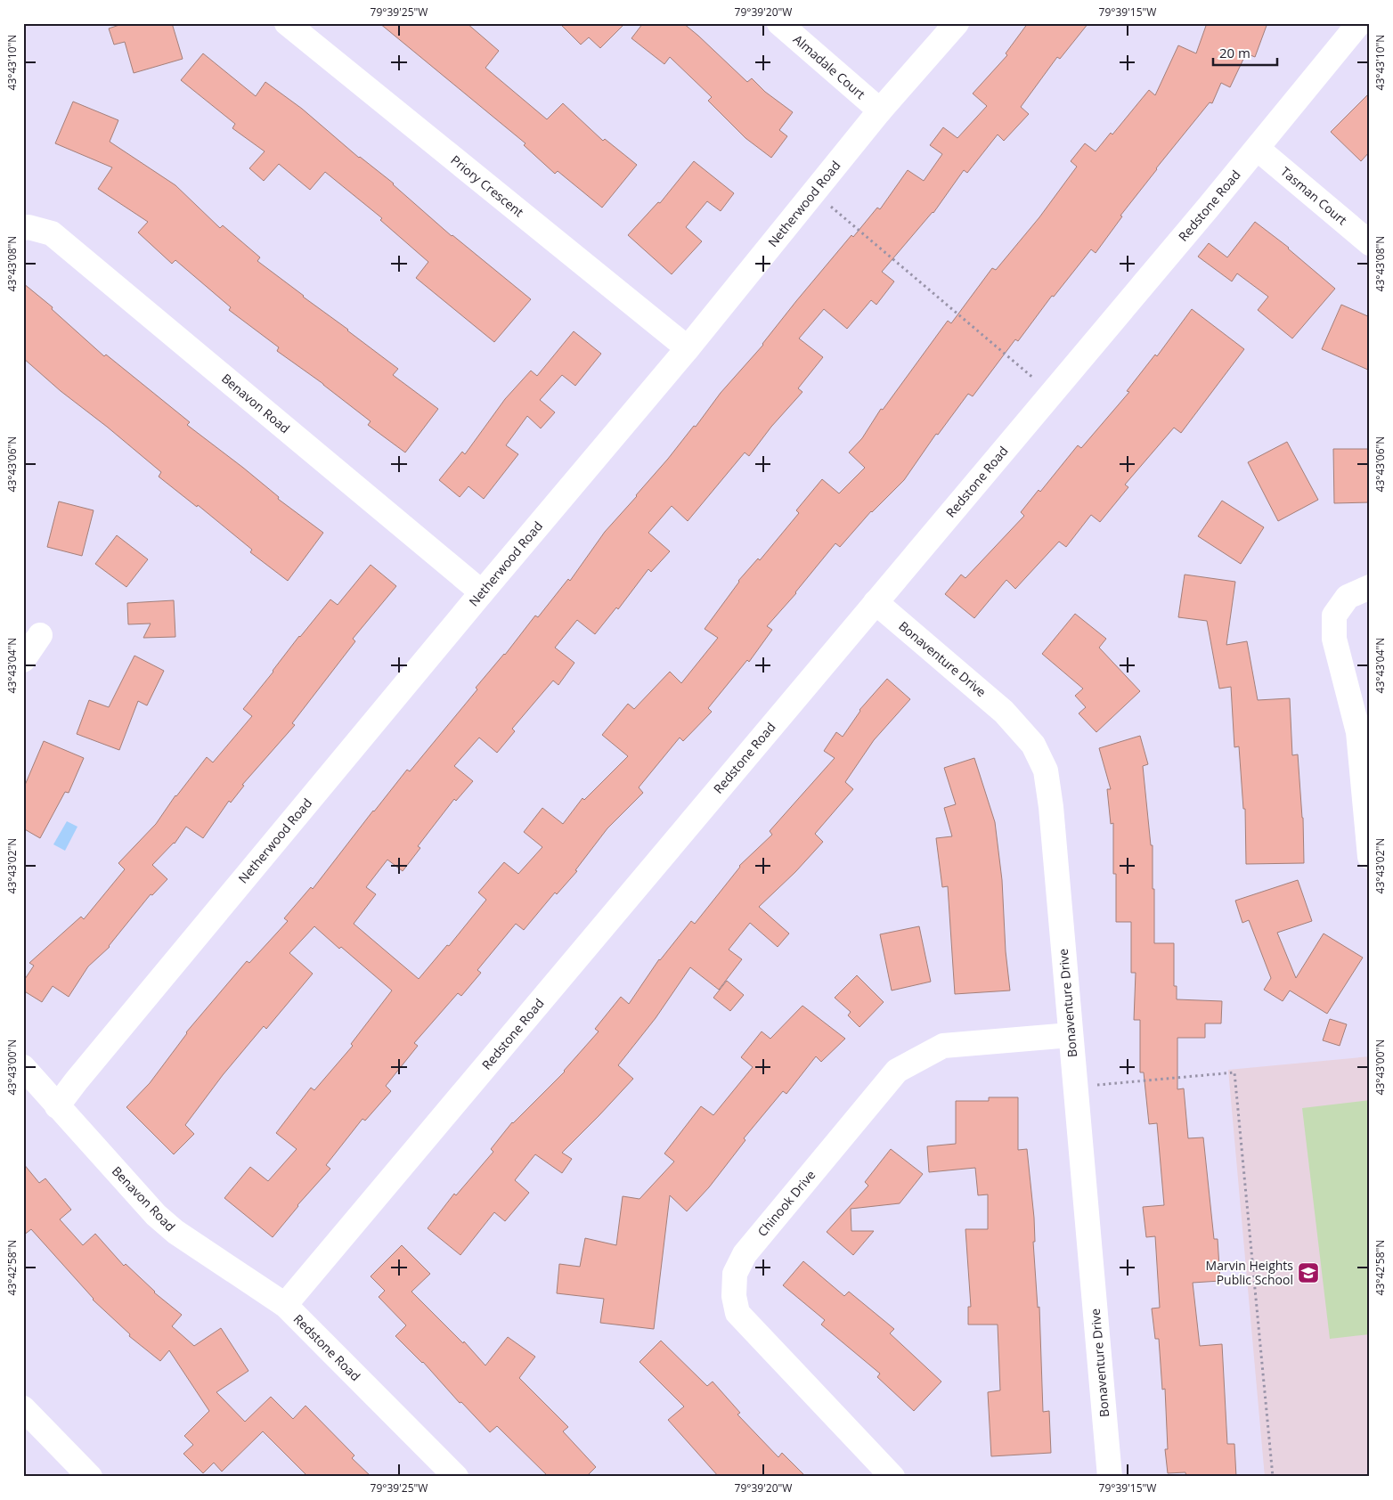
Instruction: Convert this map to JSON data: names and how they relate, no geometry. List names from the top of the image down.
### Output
{
  "streets": {
    "street": [
      "Almadale Court",
      "Priory Crescent",
      "Tasman Court",
      "Netherwood Road",
      "Redstone Road",
      "Benavon Road",
      "Bonaventure Drive",
      "Chinook Drive"
    ]
  },
  "crossings": [
    ["Almadale Court", "Netherwood Road"],
    ["Priory Crescent", "Netherwood Road"],
    ["Tasman Court", "Redstone Road"],
    ["Netherwood Road", "Benavon Road"],
    ["Redstone Road", "Benavon Road"],
    ["Redstone Road", "Bonaventure Drive"],
    ["Bonaventure Drive", "Chinook Drive"]
  ],
  "places": {
    "school or university": ["Marvin Heights Public School"]
  },
  "scale_bar": "20 m",
  "coordinates": [
    "79°39'25\"W",
    "79°39'20\"W",
    "79°39'15\"W",
    "43°43'10\"N",
    "43°43'08\"N",
    "43°43'06\"N",
    "43°43'04\"N",
    "43°43'02\"N",
    "43°43'00\"N",
    "43°42'58\"N"
  ]
}
